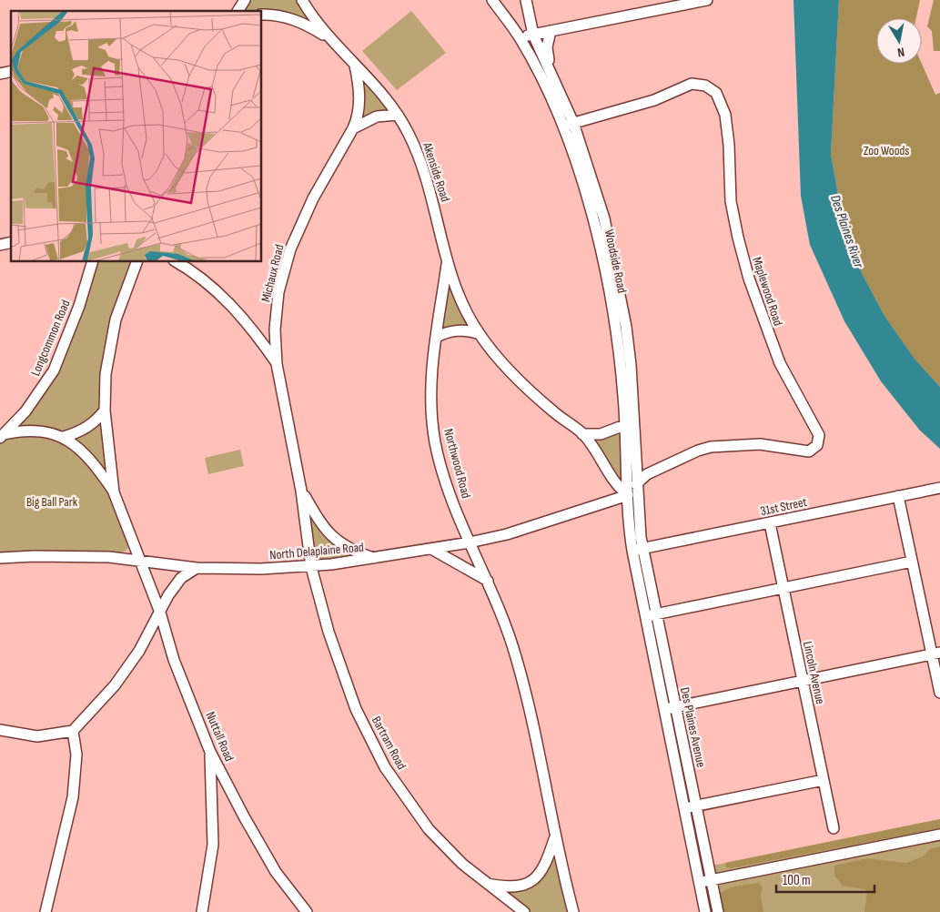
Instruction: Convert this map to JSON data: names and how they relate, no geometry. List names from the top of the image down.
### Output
{
  "streets": {
    "street": [
      "Akenside Road",
      "Woodside Road",
      "Michaux Road",
      "Maplewood Road",
      "Longcommon Road",
      "Northwood Road",
      "31st Street",
      "North Delaplaine Road",
      "Lincoln Avenue",
      "Des Plaines Avenue",
      "Nuttall Road",
      "Bartram Road"
    ]
  },
  "crossings": [
    ["Akenside Road", "Woodside Road"],
    ["Akenside Road", "Michaux Road"],
    ["Akenside Road", "Maplewood Road"],
    ["Akenside Road", "Northwood Road"],
    ["Akenside Road", "North Delaplaine Road"],
    ["Woodside Road", "Maplewood Road"],
    ["Woodside Road", "31st Street"],
    ["Woodside Road", "North Delaplaine Road"],
    ["Woodside Road", "Des Plaines Avenue"],
    ["Michaux Road", "North Delaplaine Road"],
    ["Michaux Road", "Bartram Road"],
    ["Maplewood Road", "North Delaplaine Road"],
    ["Northwood Road", "North Delaplaine Road"],
    ["Northwood Road", "Bartram Road"],
    ["31st Street", "Lincoln Avenue"],
    ["31st Street", "Des Plaines Avenue"],
    ["North Delaplaine Road", "Nuttall Road"],
    ["North Delaplaine Road", "Bartram Road"]
  ],
  "water": ["Des Plaines River"],
  "parks": ["Zoo Woods", "Big Ball Park"],
  "scale_bar": "100 m",
  "north": "bottom"
}
